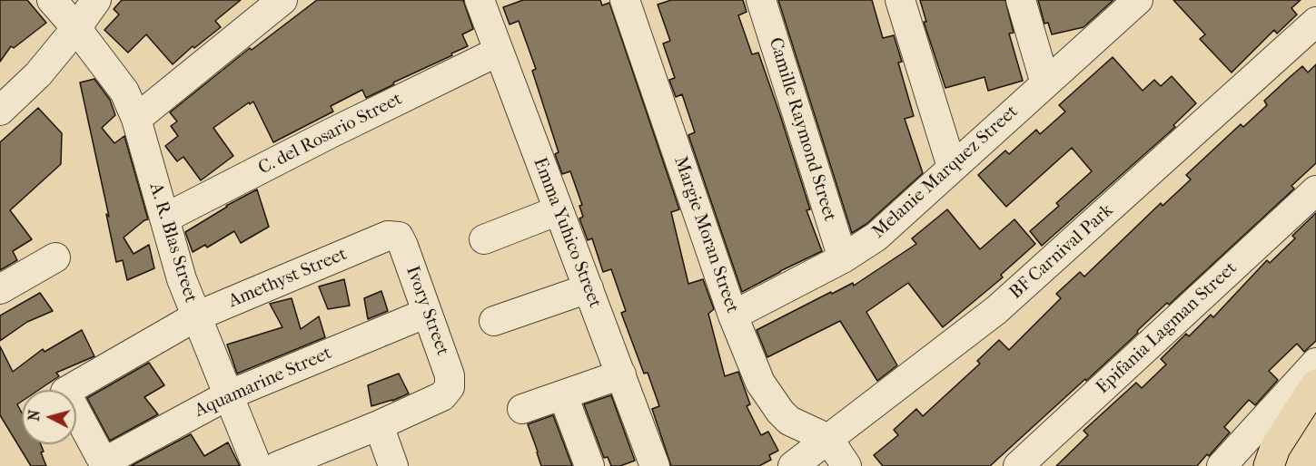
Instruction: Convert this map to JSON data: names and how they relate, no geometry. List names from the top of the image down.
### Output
{
  "streets": {
    "street": [
      "Camille Raymond Street",
      "C. del Rosario Street",
      "Melanie Marquez Street",
      "Emma Yuhico Street",
      "Margie Moran Street",
      "A. R. Blas Street",
      "BF Carnival Park",
      "Amethyst Street",
      "Ivory Street",
      "Epifania Lagman Street",
      "Aquamarine Street"
    ]
  },
  "crossings": [
    ["Camille Raymond Street", "Melanie Marquez Street"],
    ["C. del Rosario Street", "Emma Yuhico Street"],
    ["C. del Rosario Street", "A. R. Blas Street"],
    ["Melanie Marquez Street", "Margie Moran Street"],
    ["Margie Moran Street", "BF Carnival Park"],
    ["A. R. Blas Street", "Amethyst Street"],
    ["A. R. Blas Street", "Aquamarine Street"],
    ["Amethyst Street", "Ivory Street"],
    ["Amethyst Street", "Aquamarine Street"],
    ["Ivory Street", "Aquamarine Street"]
  ],
  "north": "left"
}
